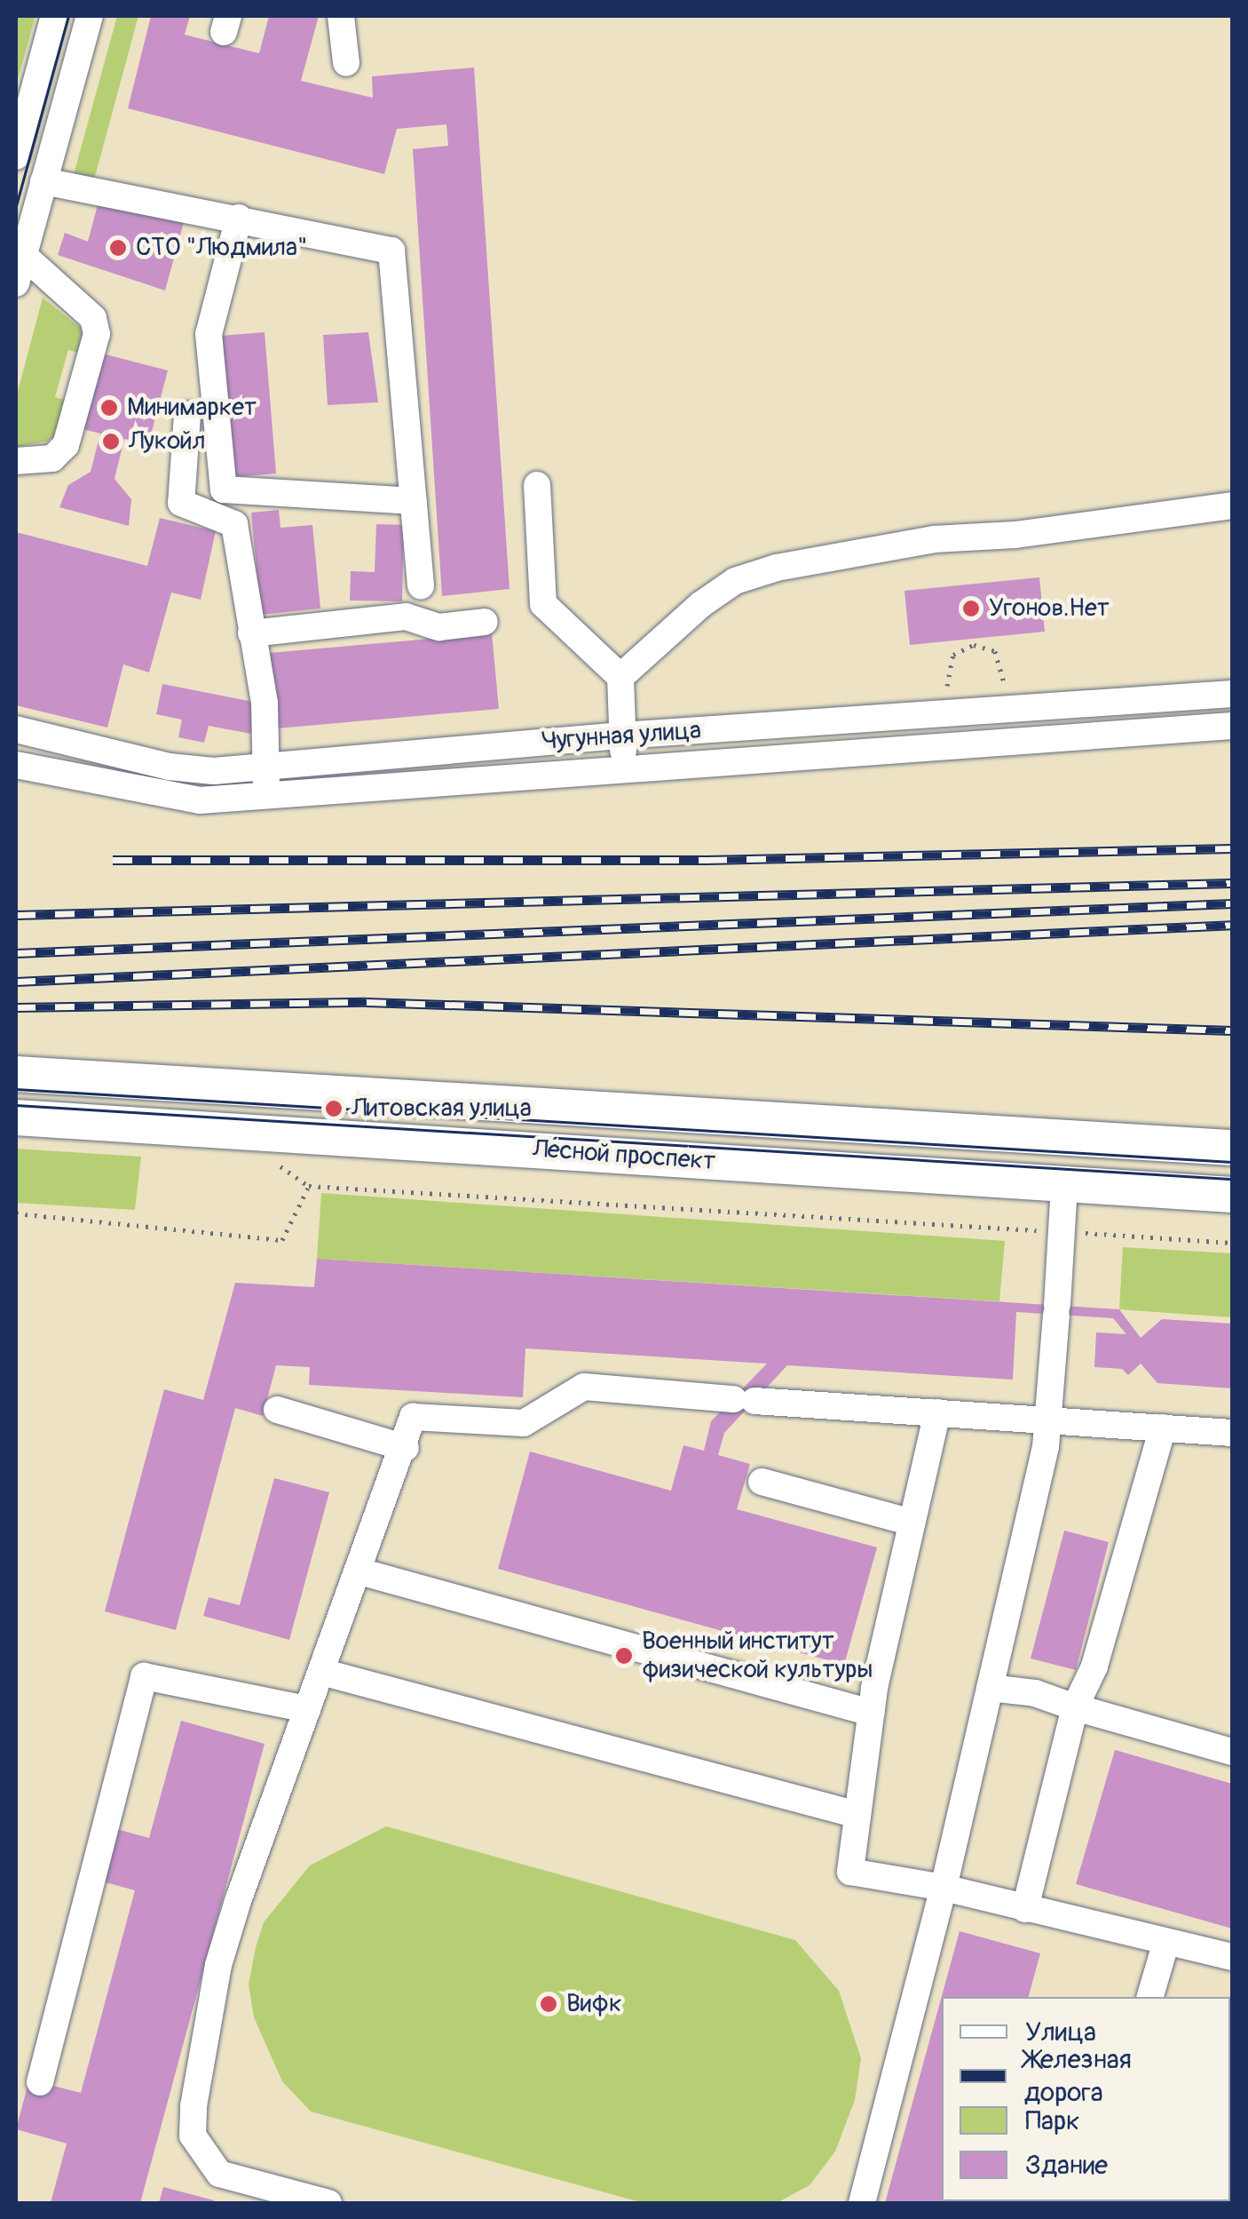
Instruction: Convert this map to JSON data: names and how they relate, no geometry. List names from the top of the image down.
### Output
{
  "streets": {
    "main road": ["Лесной проспект"],
    "street": ["Чугунная улица"]
  },
  "places": [
    "СТО \"Людмила\"",
    "Минимаркет",
    "Лукойл",
    "Угонов.Нет",
    "Литовская улица",
    "Военный институт физической культуры",
    "Вифк"
  ],
  "legend": [
    "Улица",
    "Железная дорога",
    "Парк",
    "Здание"
  ]
}
